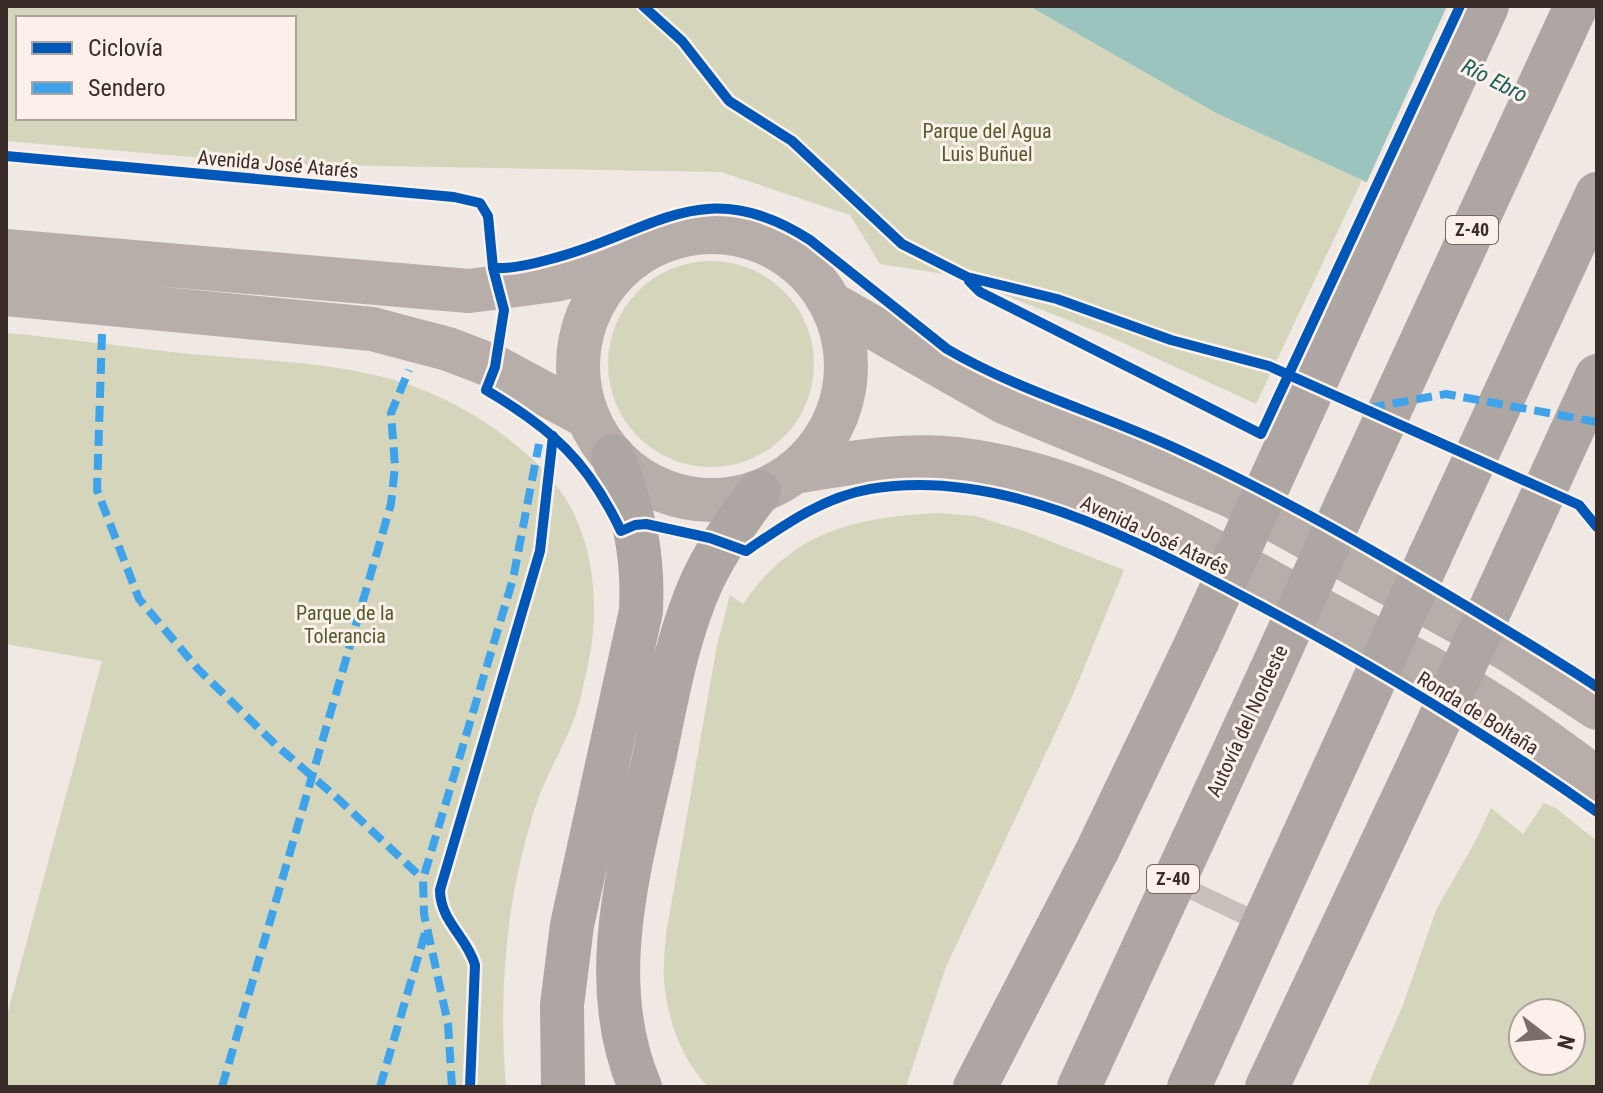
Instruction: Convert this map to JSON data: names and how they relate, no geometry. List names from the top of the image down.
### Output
{
  "streets": {
    "highway": ["Z-40", "Autovía del Nordeste"],
    "main road": ["Avenida José Atarés", "Ronda de Boltaña"]
  },
  "crossings": [
    ["Avenida José Atarés", "Ronda de Boltaña"]
  ],
  "water": ["Río Ebro"],
  "parks": ["Parque del Agua Luis Buñuel", "Parque de la Tolerancia"],
  "legend": ["Ciclovía", "Sendero"],
  "north": "right"
}
